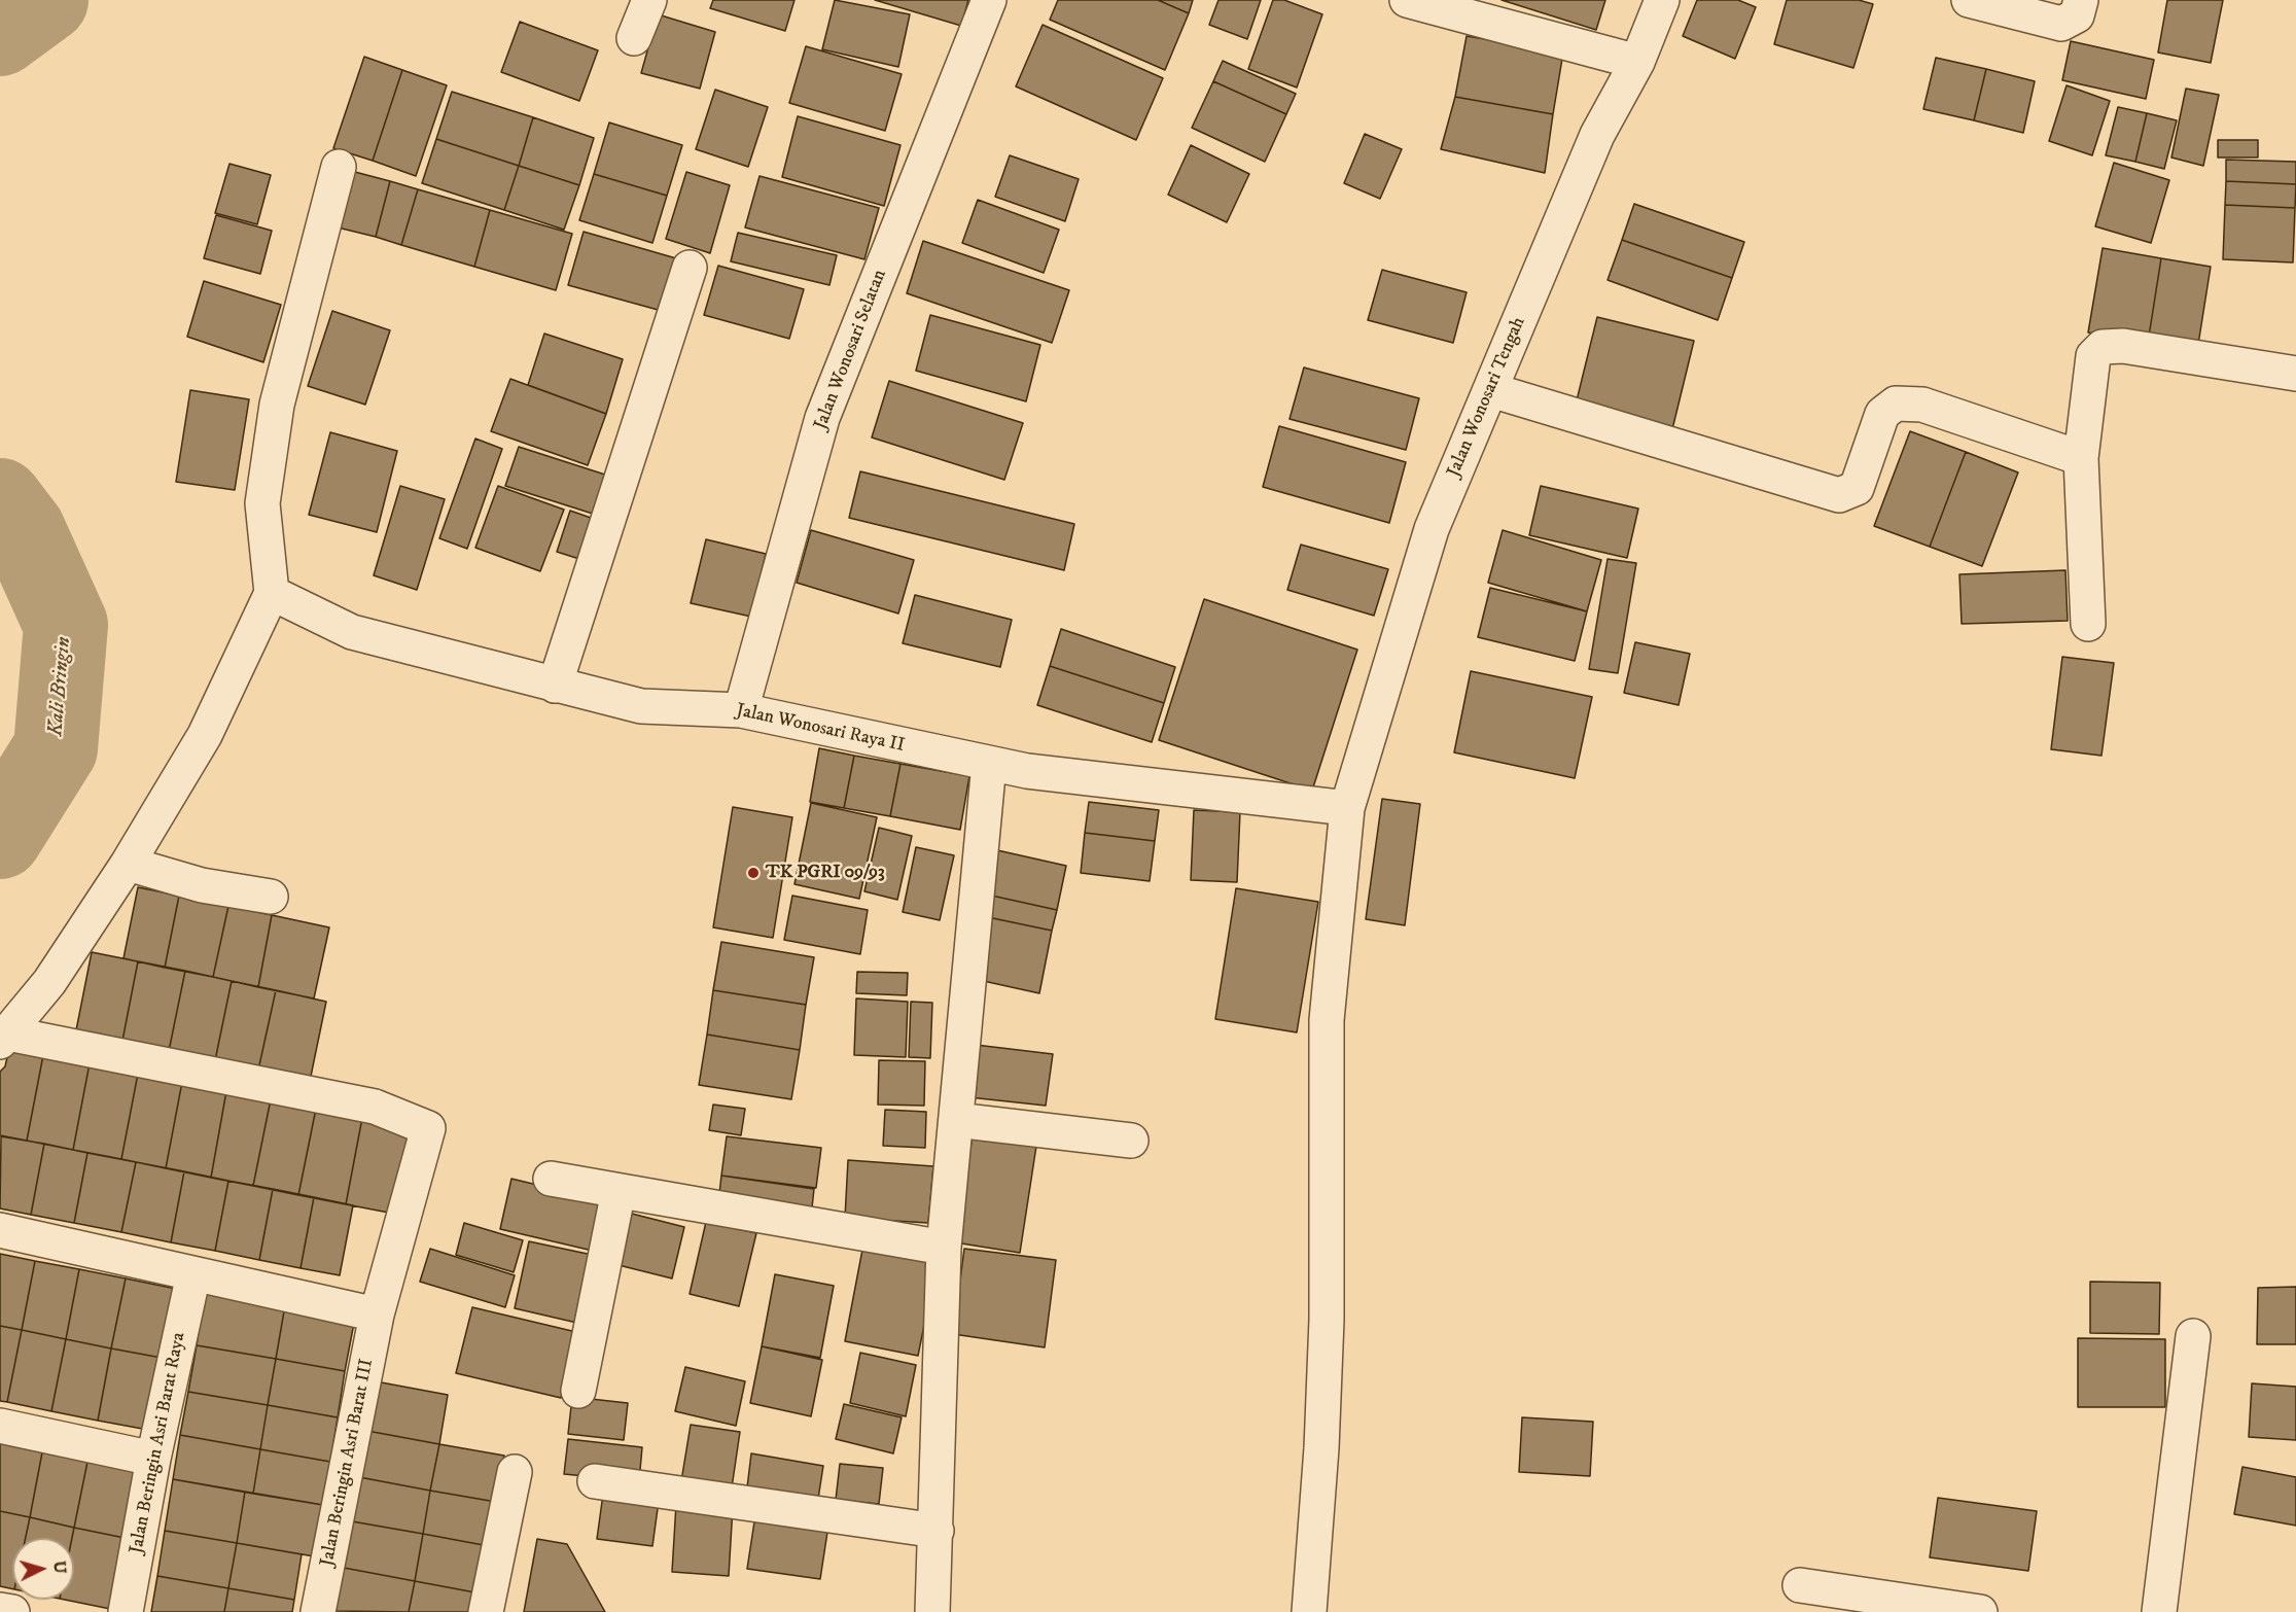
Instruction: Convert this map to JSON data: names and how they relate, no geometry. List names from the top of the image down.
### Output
{
  "streets": {
    "street": [
      "Jalan Wonosari Selatan",
      "Jalan Wonosari Tengah",
      "Jalan Wonosari Raya II",
      "Jalan Beringin Asri Barat Raya",
      "Jalan Beringin Asri Barat III"
    ]
  },
  "crossings": [
    ["Jalan Wonosari Selatan", "Jalan Wonosari Raya II"],
    ["Jalan Wonosari Tengah", "Jalan Wonosari Raya II"]
  ],
  "water": ["Kali Bringin"],
  "places": ["TK PGRI 09/93"],
  "north": "right"
}
